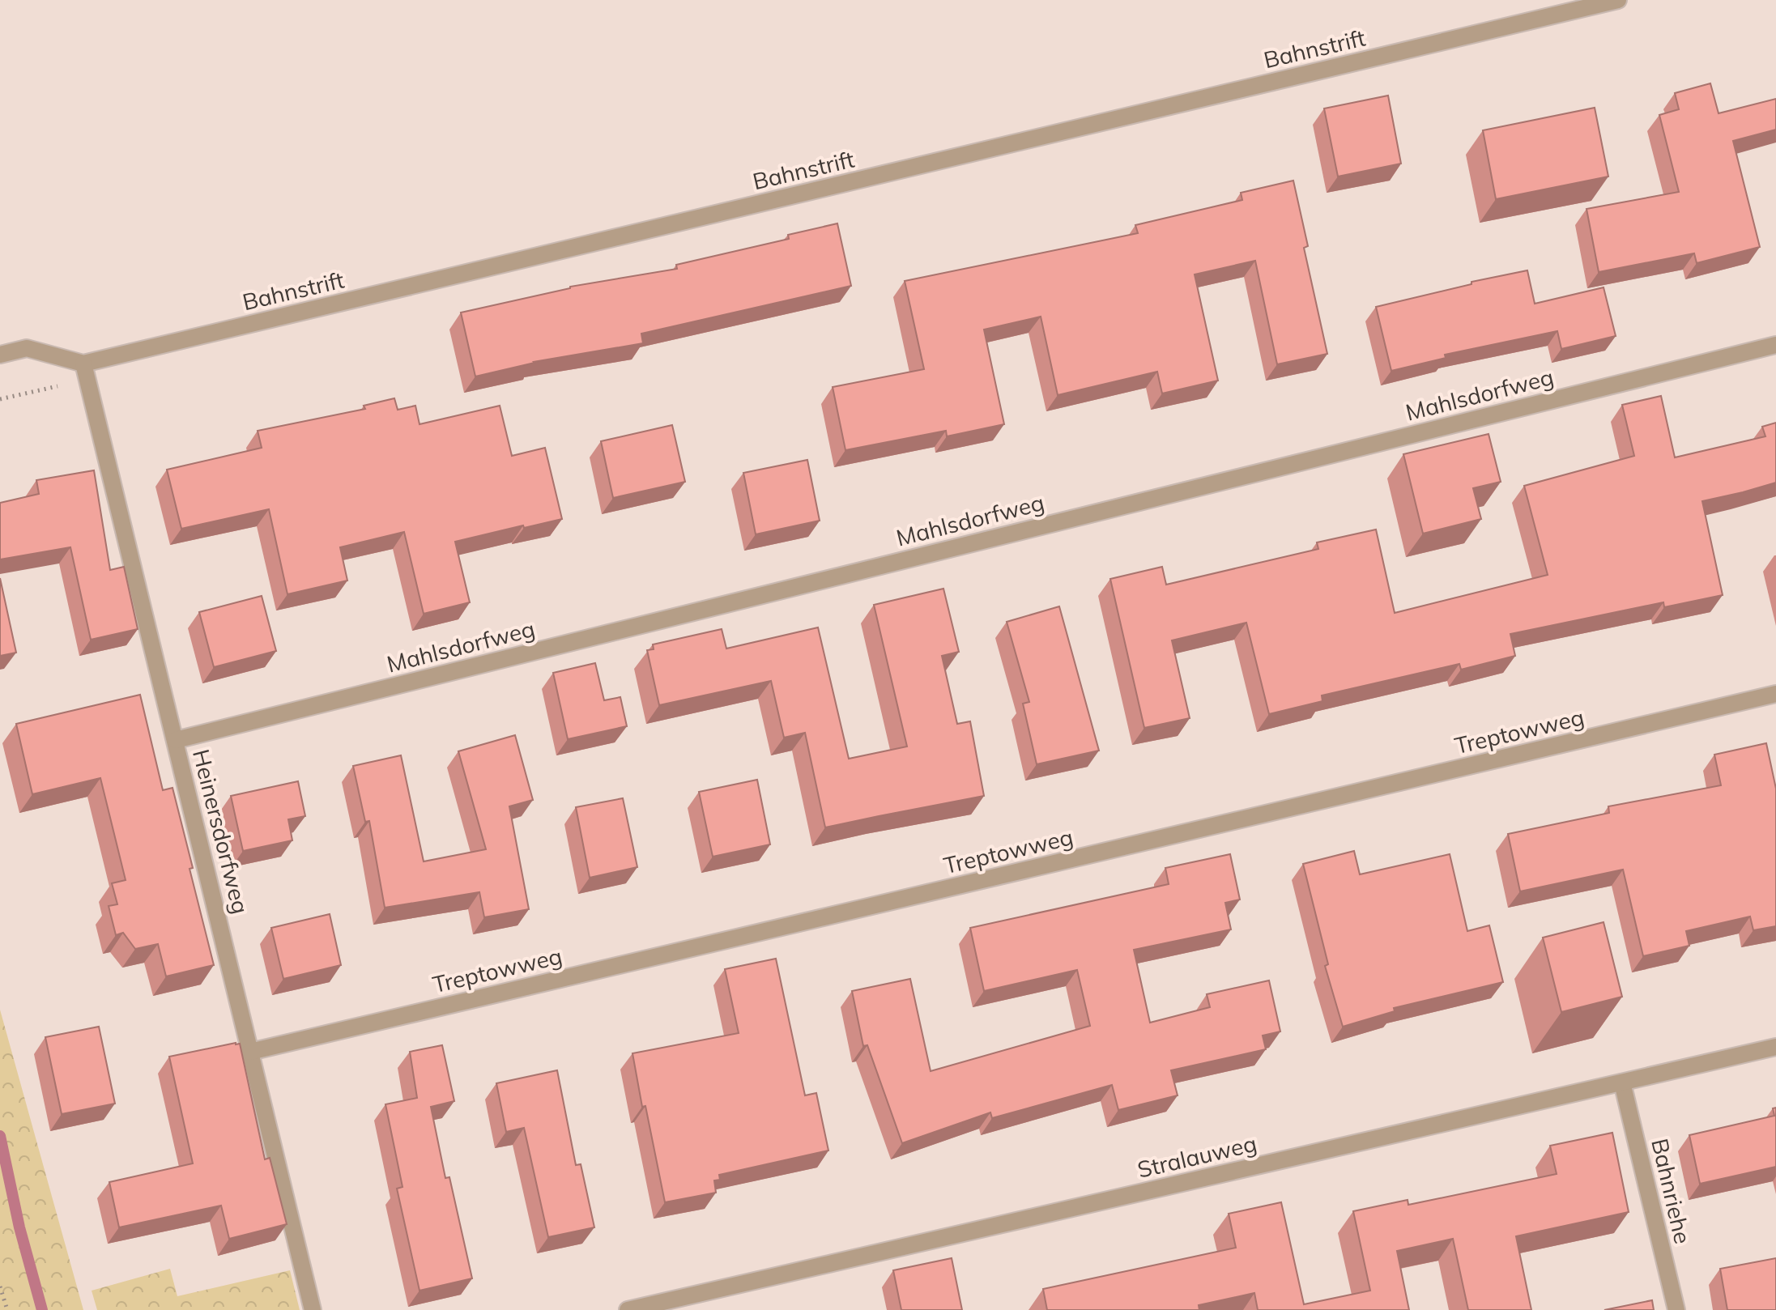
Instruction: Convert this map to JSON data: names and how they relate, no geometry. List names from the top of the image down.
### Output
{
  "streets": {
    "street": [
      "Bahnstrift",
      "Mahlsdorfweg",
      "Treptowweg",
      "Heinersdorfweg",
      "Stralauweg",
      "Bahnriehe"
    ]
  },
  "crossings": [
    ["Bahnstrift", "Heinersdorfweg"],
    ["Mahlsdorfweg", "Heinersdorfweg"],
    ["Treptowweg", "Heinersdorfweg"],
    ["Stralauweg", "Bahnriehe"]
  ]
}
